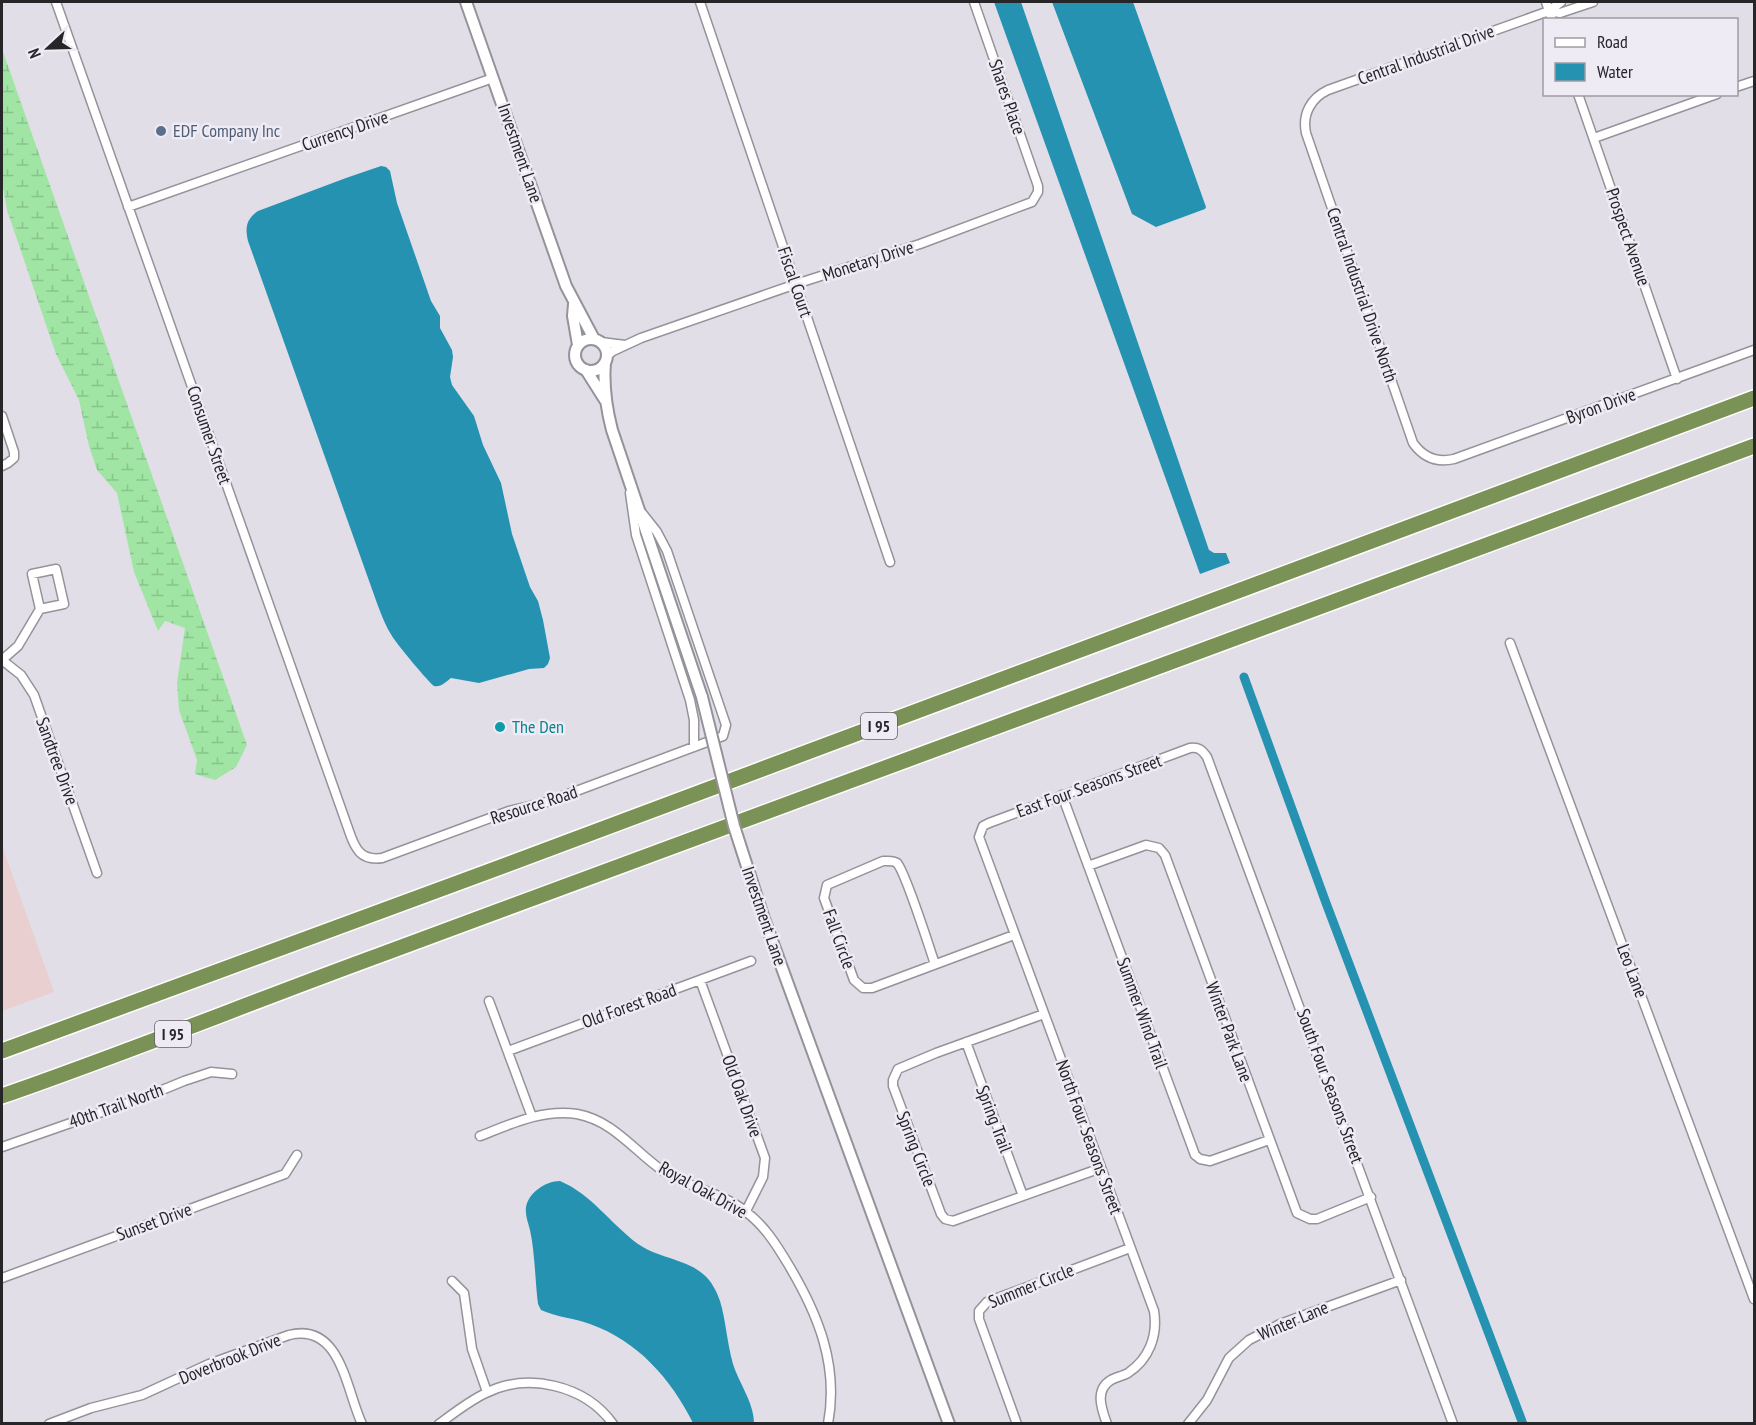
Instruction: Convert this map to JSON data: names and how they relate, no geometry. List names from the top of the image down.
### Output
{
  "streets": {
    "highway": ["I 95"],
    "street": [
      "Central Industrial Drive",
      "Shares Place",
      "Currency Drive",
      "Investment Lane",
      "Prospect Avenue",
      "Monetary Drive",
      "Fiscal Court",
      "Central Industrial Drive North",
      "Byron Drive",
      "Consumer Street",
      "Sandtree Drive",
      "East Four Seasons Street",
      "Resource Road",
      "Fall Circle",
      "Leo Lane",
      "Old Forest Road",
      "Summer Wind Trail",
      "Winter Park Lane",
      "South Four Seasons Street",
      "Old Oak Drive",
      "40th Trail North",
      "Spring Trail",
      "North Four Seasons Street",
      "Spring Circle",
      "Royal Oak Drive",
      "Sunset Drive",
      "Summer Circle",
      "Winter Lane",
      "Doverbrook Drive"
    ]
  },
  "crossings": [
    ["Central Industrial Drive", "Central Industrial Drive North"],
    ["Shares Place", "Monetary Drive"],
    ["Currency Drive", "Investment Lane"],
    ["Currency Drive", "Consumer Street"],
    ["Investment Lane", "Monetary Drive"],
    ["Investment Lane", "Resource Road"],
    ["Prospect Avenue", "Byron Drive"],
    ["Monetary Drive", "Fiscal Court"],
    ["Central Industrial Drive North", "Byron Drive"],
    ["Consumer Street", "Resource Road"],
    ["East Four Seasons Street", "Summer Wind Trail"],
    ["East Four Seasons Street", "South Four Seasons Street"],
    ["East Four Seasons Street", "North Four Seasons Street"],
    ["Fall Circle", "North Four Seasons Street"],
    ["Old Forest Road", "Old Oak Drive"],
    ["Summer Wind Trail", "Winter Park Lane"],
    ["Winter Park Lane", "South Four Seasons Street"],
    ["South Four Seasons Street", "Winter Lane"],
    ["Old Oak Drive", "Royal Oak Drive"],
    ["Spring Trail", "Spring Circle"],
    ["North Four Seasons Street", "Spring Circle"],
    ["North Four Seasons Street", "Summer Circle"]
  ],
  "places": ["EDF Company Inc", "The Den"],
  "legend": ["Road", "Water"],
  "north": "left"
}
